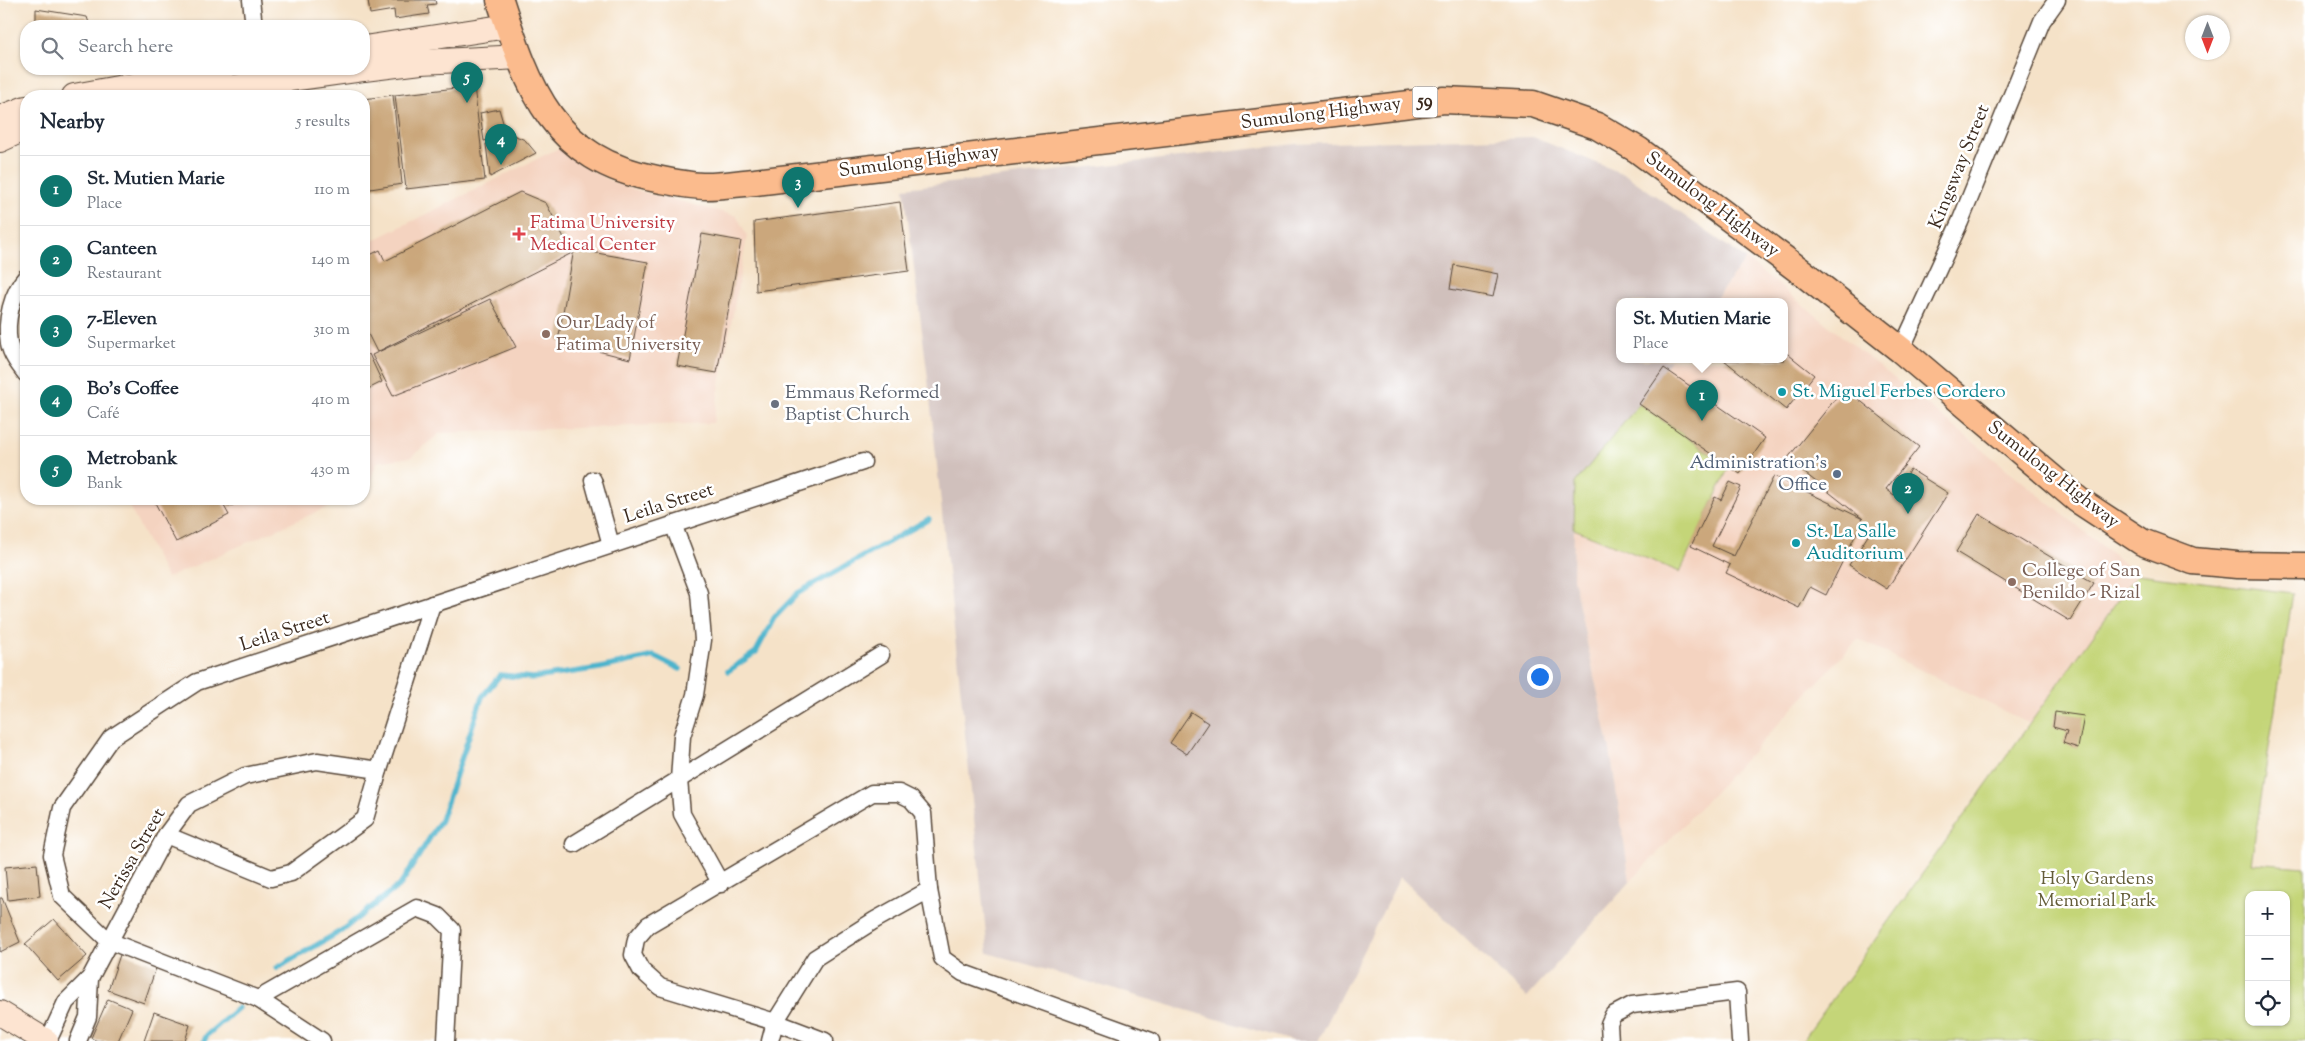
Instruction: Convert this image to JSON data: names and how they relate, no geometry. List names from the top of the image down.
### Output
{
  "streets": {
    "main road": ["59", "Sumulong Highway"],
    "street": ["Kingsway Street", "Leila Street", "Nerissa Street"]
  },
  "crossings": [
    ["Sumulong Highway", "Kingsway Street"],
    ["Leila Street", "Nerissa Street"]
  ],
  "parks": ["Holy Gardens Memorial Park"],
  "places": {
    "health": ["Fatima University Medical Center"],
    "other": [
      "Our Lady of Fatima University",
      "St. Miguel Ferbes Cordero",
      "Emmaus Reformed Baptist Church",
      "Administration's Office",
      "St. La Salle Auditorium",
      "College of San Benildo - Rizal"
    ]
  },
  "north": "bottom",
  "page": {
    "search": "Search here",
    "pins": [
      "5",
      "4",
      "3",
      "1",
      "2"
    ],
    "heading": ["Nearby", "5 results"],
    "list": [
      {
        "mark": "1",
        "name": "St. Mutien Marie",
        "note": "Place",
        "value": "110 m"
      },
      {
        "mark": "2",
        "name": "Canteen",
        "note": "Restaurant",
        "value": "140 m"
      },
      {
        "mark": "3",
        "name": "7-Eleven",
        "note": "Supermarket",
        "value": "310 m"
      },
      {
        "mark": "4",
        "name": "Bo's Coffee",
        "note": "Café",
        "value": "410 m"
      },
      {
        "mark": "5",
        "name": "Metrobank",
        "note": "Bank",
        "value": "430 m"
      }
    ],
    "popup": ["St. Mutien Marie", "Place"],
    "map_buttons": ["+", "−"]
  }
}
